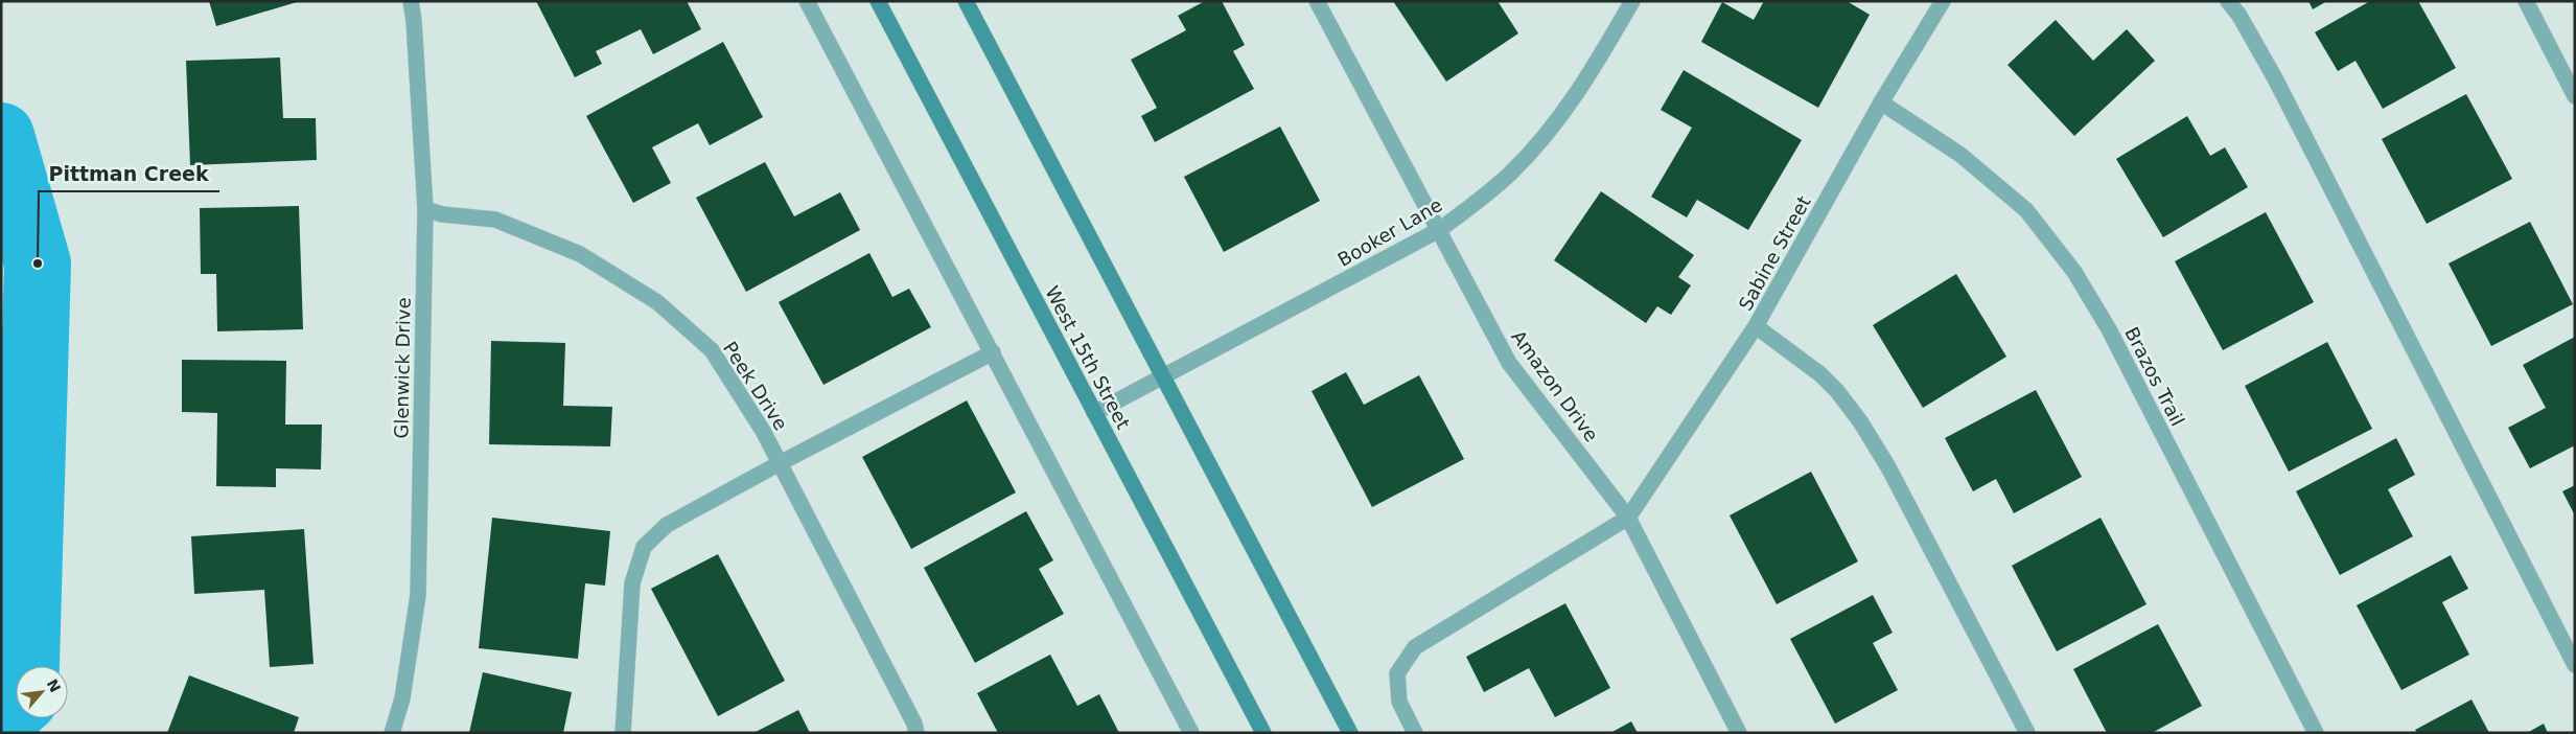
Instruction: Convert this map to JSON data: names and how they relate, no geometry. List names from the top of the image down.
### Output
{
  "streets": {
    "main road": ["West 15th Street"],
    "street": [
      "Booker Lane",
      "Sabine Street",
      "Glenwick Drive",
      "Brazos Trail",
      "Peek Drive",
      "Amazon Drive"
    ]
  },
  "crossings": [
    ["Booker Lane", "West 15th Street"],
    ["Booker Lane", "Amazon Drive"],
    ["Sabine Street", "Brazos Trail"],
    ["Sabine Street", "Amazon Drive"],
    ["Glenwick Drive", "Peek Drive"]
  ],
  "places": ["Pittman Creek"],
  "north": "top right"
}
